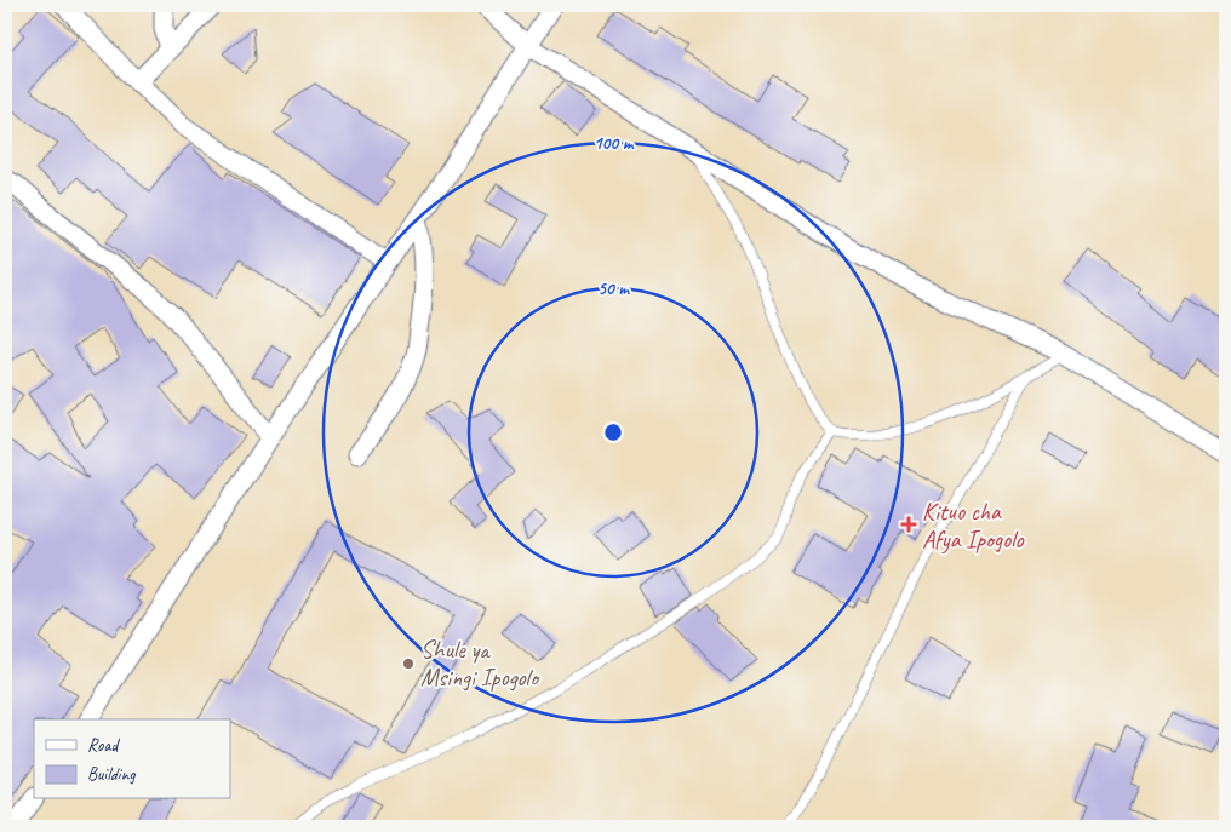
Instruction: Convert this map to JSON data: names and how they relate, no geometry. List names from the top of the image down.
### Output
{
  "places": {
    "health": ["Kituo cha Afya Ipogolo"],
    "other": ["Shule ya Msingi Ipogolo"]
  },
  "legend": ["Road", "Building"],
  "rings": ["100 m", "50 m"]
}
